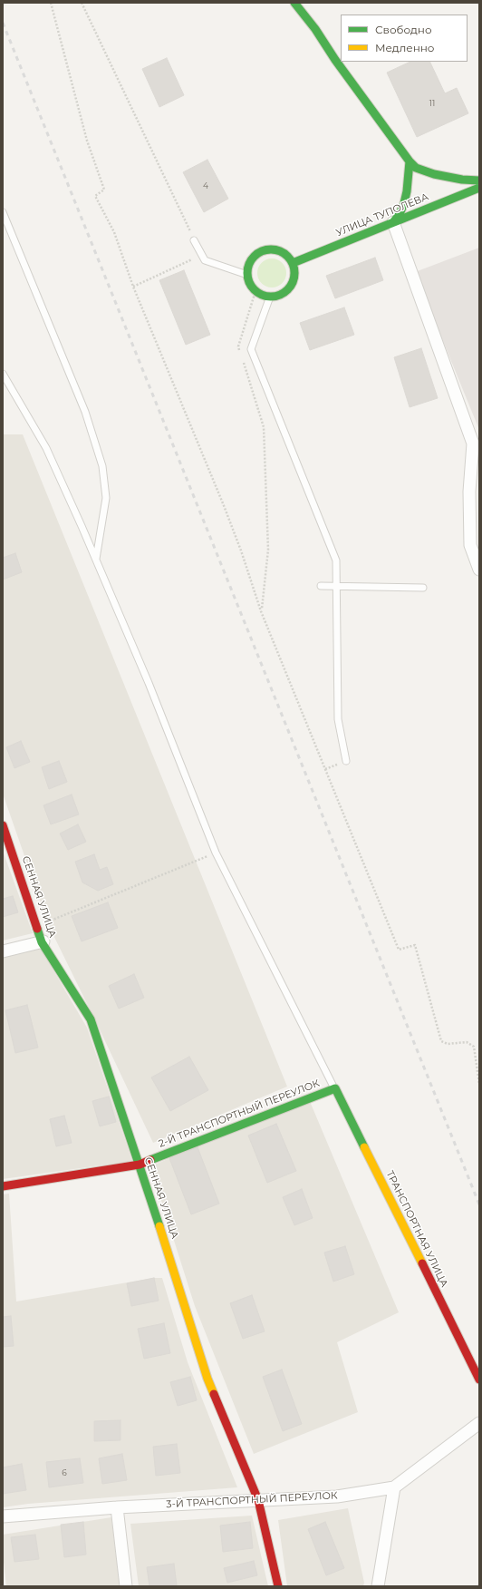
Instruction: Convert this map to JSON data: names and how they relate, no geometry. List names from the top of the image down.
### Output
{
  "streets": {
    "street": [
      "УЛИЦА ТУПОЛЕВА",
      "СЕННАЯ УЛИЦА",
      "2-Й ТРАНСПОРТНЫЙ ПЕРЕУЛОК",
      "ТРАНСПОРТНАЯ УЛИЦА",
      "3-Й ТРАНСПОРТНЫЙ ПЕРЕУЛОК"
    ]
  },
  "crossings": [
    ["СЕННАЯ УЛИЦА", "2-Й ТРАНСПОРТНЫЙ ПЕРЕУЛОК"],
    ["СЕННАЯ УЛИЦА", "3-Й ТРАНСПОРТНЫЙ ПЕРЕУЛОК"],
    ["2-Й ТРАНСПОРТНЫЙ ПЕРЕУЛОК", "ТРАНСПОРТНАЯ УЛИЦА"]
  ],
  "house_numbers": ["11", "4", "6"],
  "legend": ["Свободно", "Медленно"]
}
